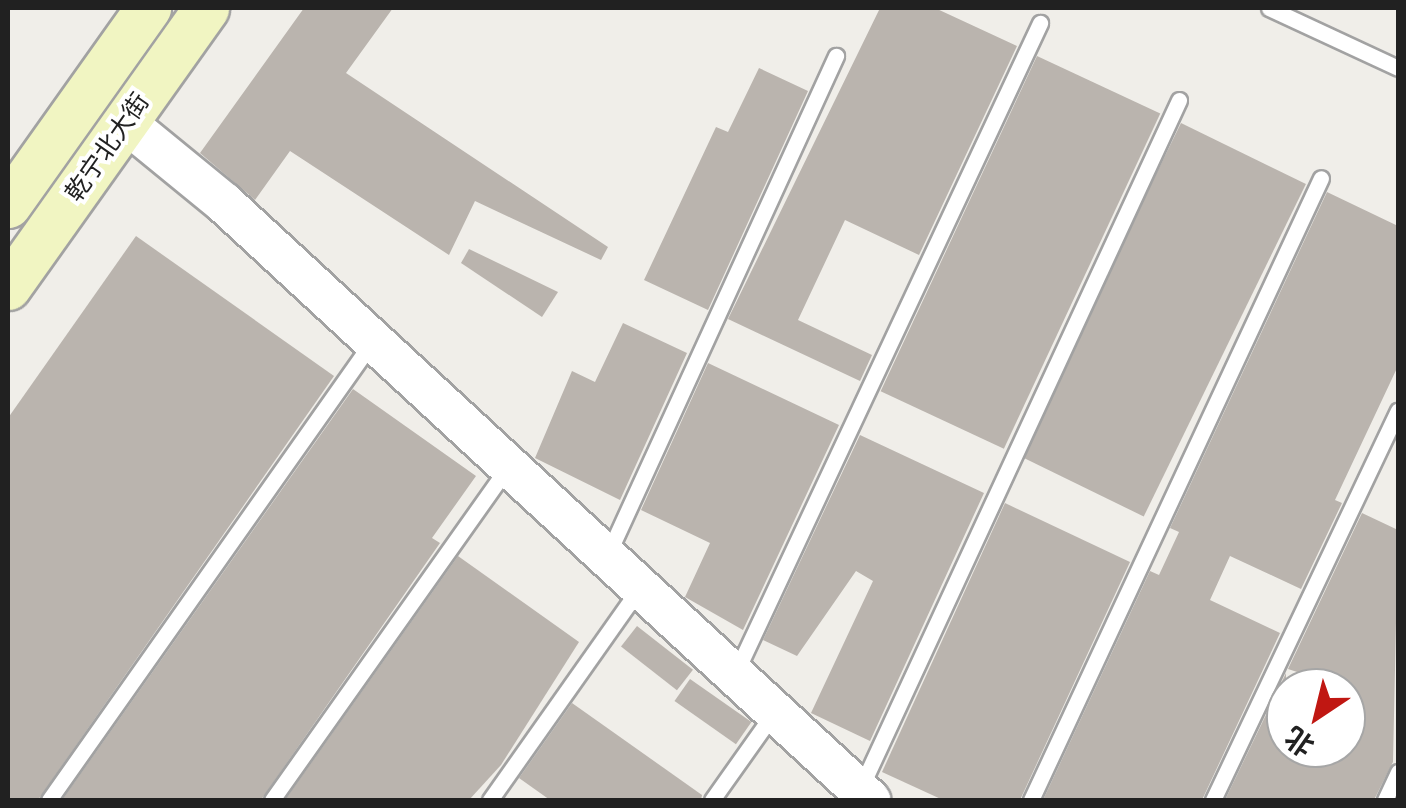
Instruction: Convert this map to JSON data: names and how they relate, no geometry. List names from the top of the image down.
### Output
{
  "streets": {
    "main road": ["乾宁北大街"]
  },
  "north": "bottom left"
}
